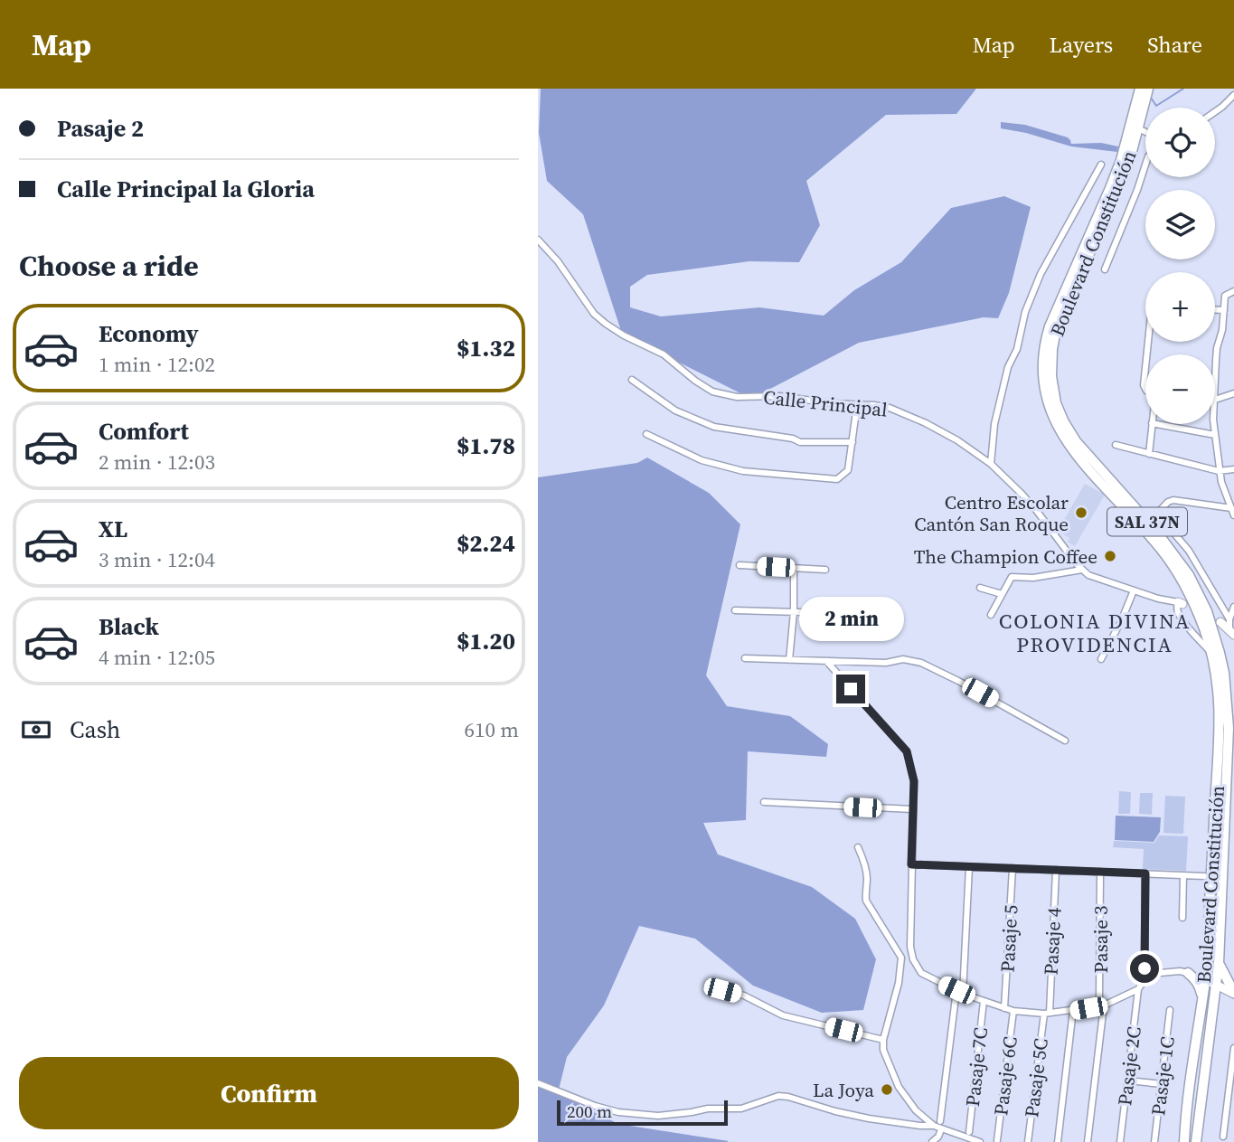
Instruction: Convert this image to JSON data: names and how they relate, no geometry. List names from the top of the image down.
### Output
{
  "streets": {
    "highway": ["Boulevard Constitución", "SAL 37N"],
    "street": [
      "Calle Principal",
      "Pasaje 5",
      "Pasaje 3",
      "Pasaje 4",
      "Pasaje 2C",
      "Pasaje 7C",
      "Pasaje 6C",
      "Pasaje 1C",
      "Pasaje 5C"
    ]
  },
  "crossings": [
    ["Boulevard Constitución", "Calle Principal"],
    ["Pasaje 4", "Pasaje 5C"]
  ],
  "districts": ["COLONIA DIVINA PROVIDENCIA"],
  "places": ["Centro Escolar Cantón San Roque", "The Champion Coffee", "La Joya"],
  "scale_bar": "200 m",
  "page": {
    "header": "Map",
    "nav": ["Map", "Layers", "Share"],
    "banner": ["Pasaje 2", "Calle Principal la Gloria"],
    "map_buttons": ["+", "−"],
    "heading": "Choose a ride",
    "list": [
      {
        "name": "Economy",
        "note": "1 min · 12:02",
        "value": "$1.32"
      },
      {
        "name": "Comfort",
        "note": "2 min · 12:03",
        "value": "$1.78"
      },
      {
        "name": "XL",
        "note": "3 min · 12:04",
        "value": "$2.24"
      },
      {
        "name": "Black",
        "note": "4 min · 12:05",
        "value": "$1.20"
      }
    ],
    "bubble": "2 min",
    "pay": ["Cash", "610 m"],
    "buttons": "Confirm",
    "scale": "200 m"
  }
}
